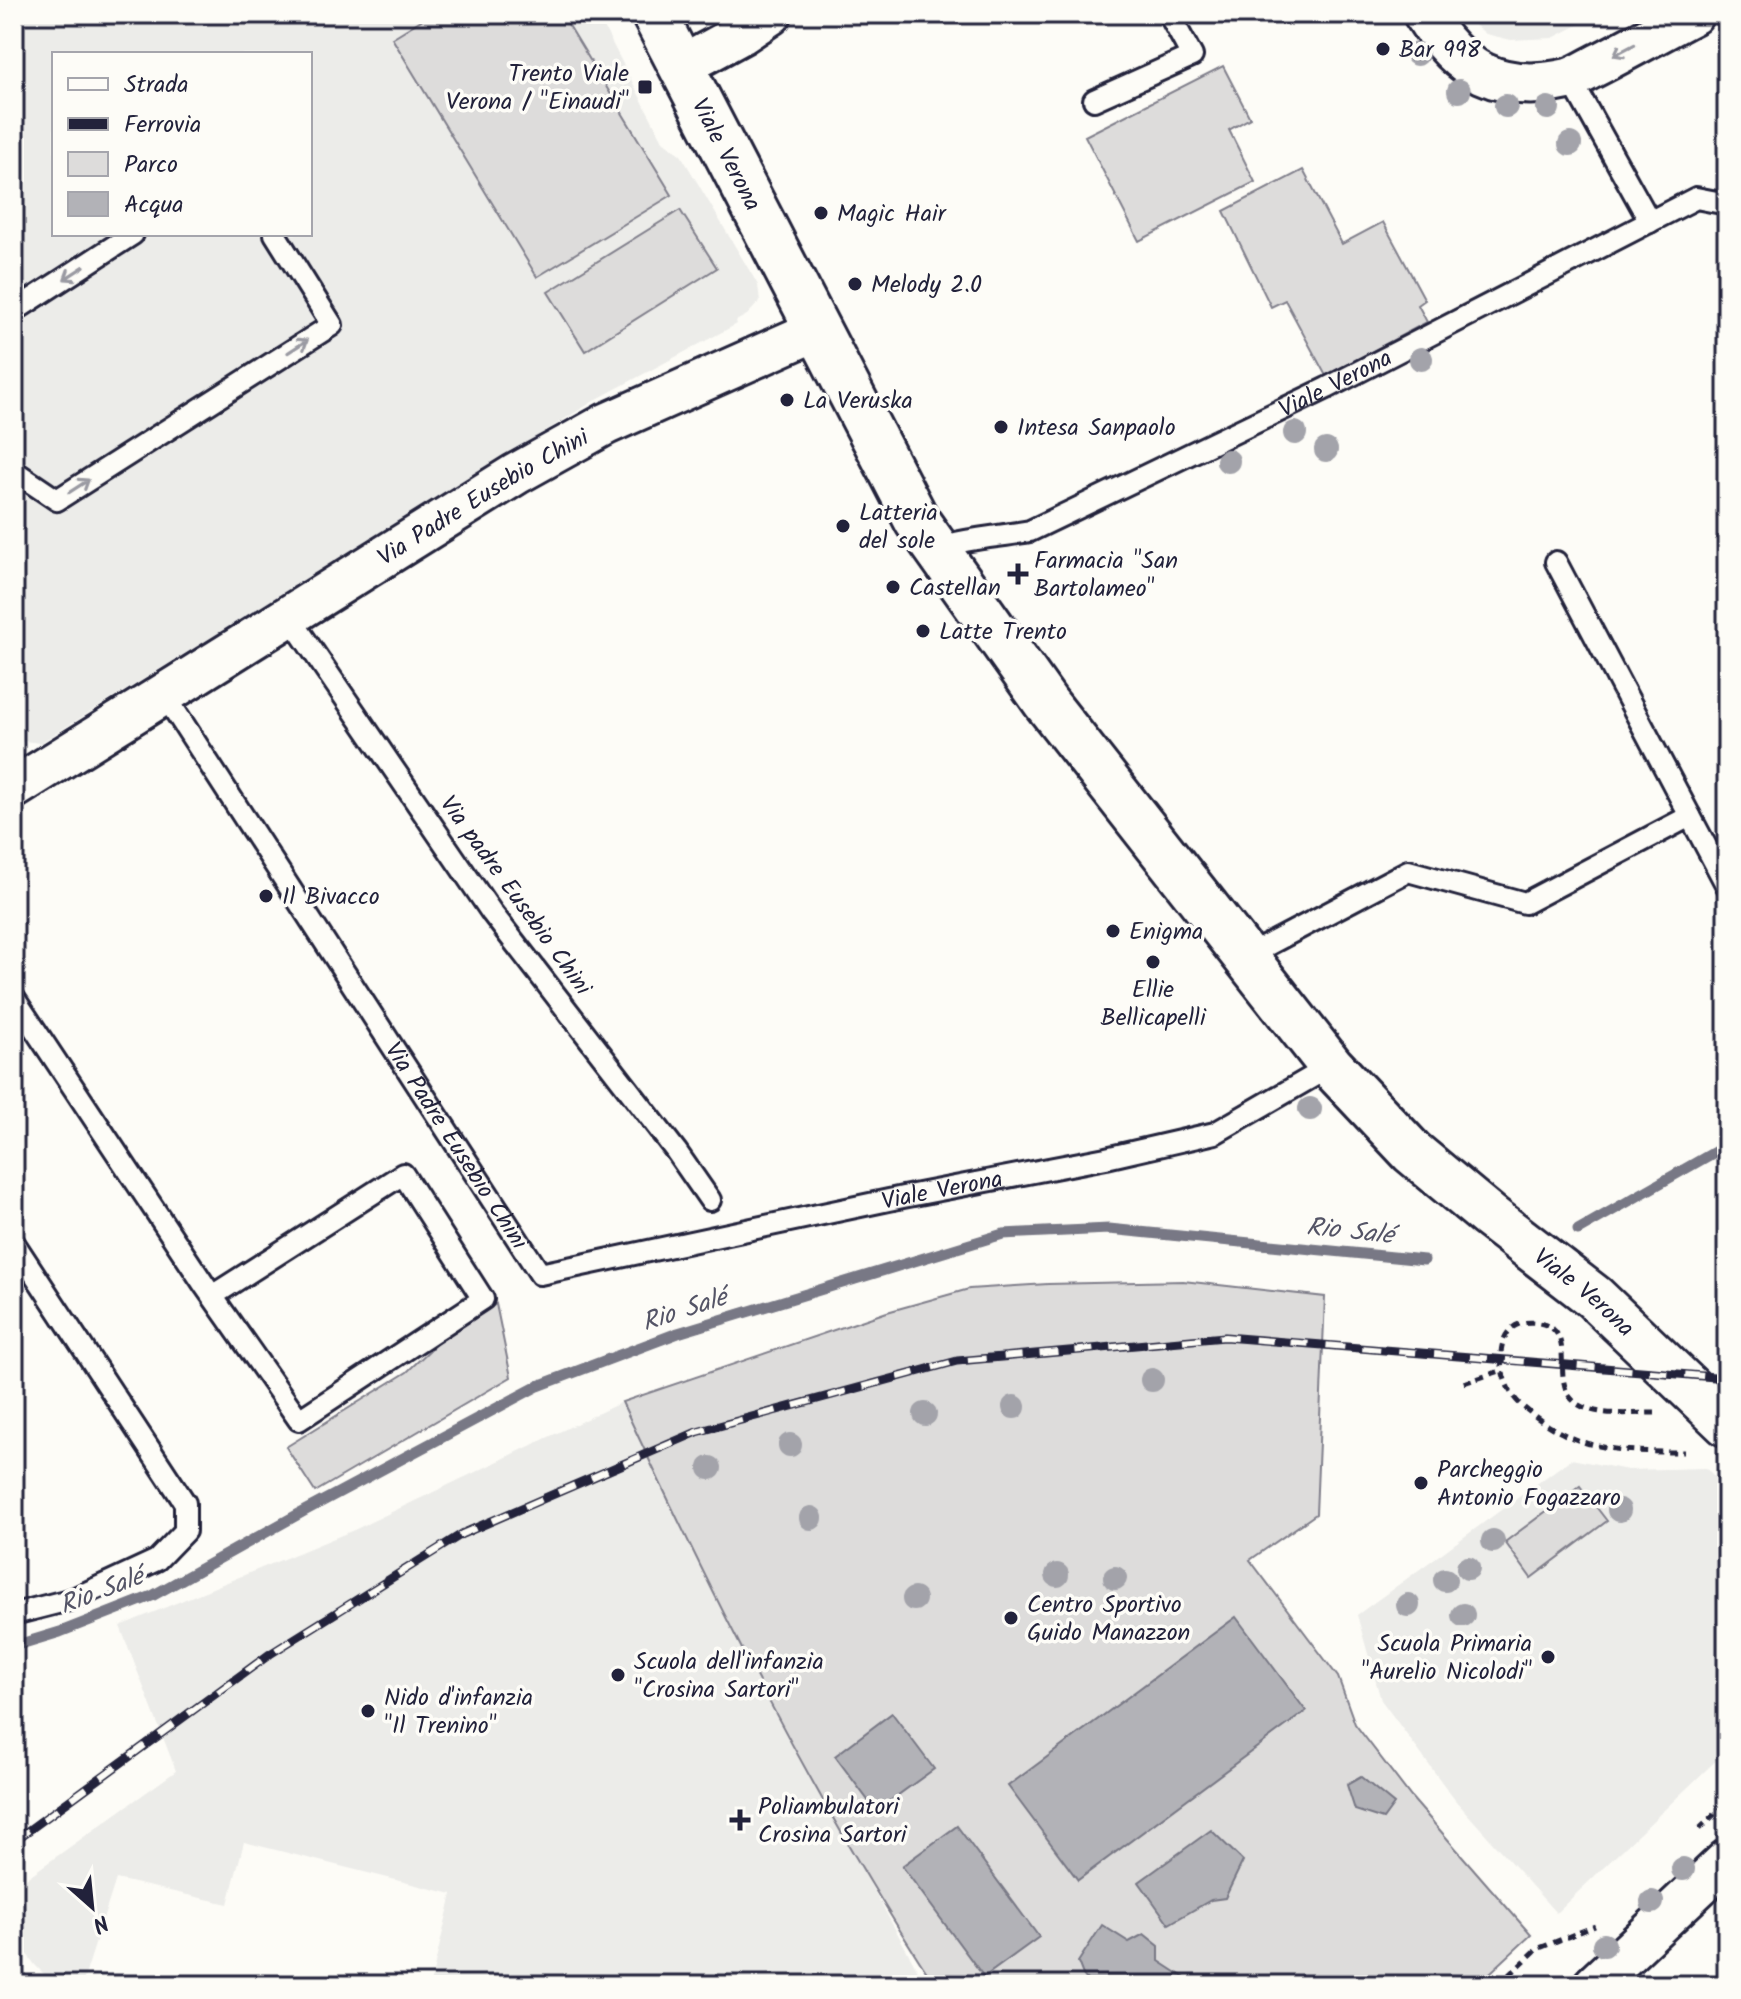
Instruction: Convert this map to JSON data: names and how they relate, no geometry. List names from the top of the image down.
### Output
{
  "streets": {
    "main road": ["Viale Verona"],
    "street": ["Via Padre Eusebio Chini"],
    "lane": ["Via padre Eusebio Chini"]
  },
  "crossings": [
    ["Viale Verona", "Via Padre Eusebio Chini"],
    ["Via Padre Eusebio Chini", "Via padre Eusebio Chini"]
  ],
  "water": ["Rio Salé"],
  "places": {
    "other": [
      "Bar 998",
      "Magic Hair",
      "Melody 2.0",
      "La Veruska",
      "Intesa Sanpaolo",
      "Latteria del sole",
      "Castellan",
      "Latte Trento",
      "Il Bivacco",
      "Enigma",
      "Ellie Bellicapelli",
      "Parcheggio Antonio Fogazzaro",
      "Centro Sportivo Guido Manazzon",
      "Scuola Primaria \"Aurelio Nicolodi\"",
      "Scuola dell'infanzia \"Crosina Sartori\"",
      "Nido d'infanzia \"Il Trenino\""
    ],
    "transit": ["Trento Viale Verona / \"Einaudi\""],
    "health": ["Farmacia \"San Bartolameo\"", "Poliambulatori Crosina Sartori"]
  },
  "legend": [
    "Strada",
    "Ferrovia",
    "Parco",
    "Acqua"
  ],
  "north": "bottom right"
}
